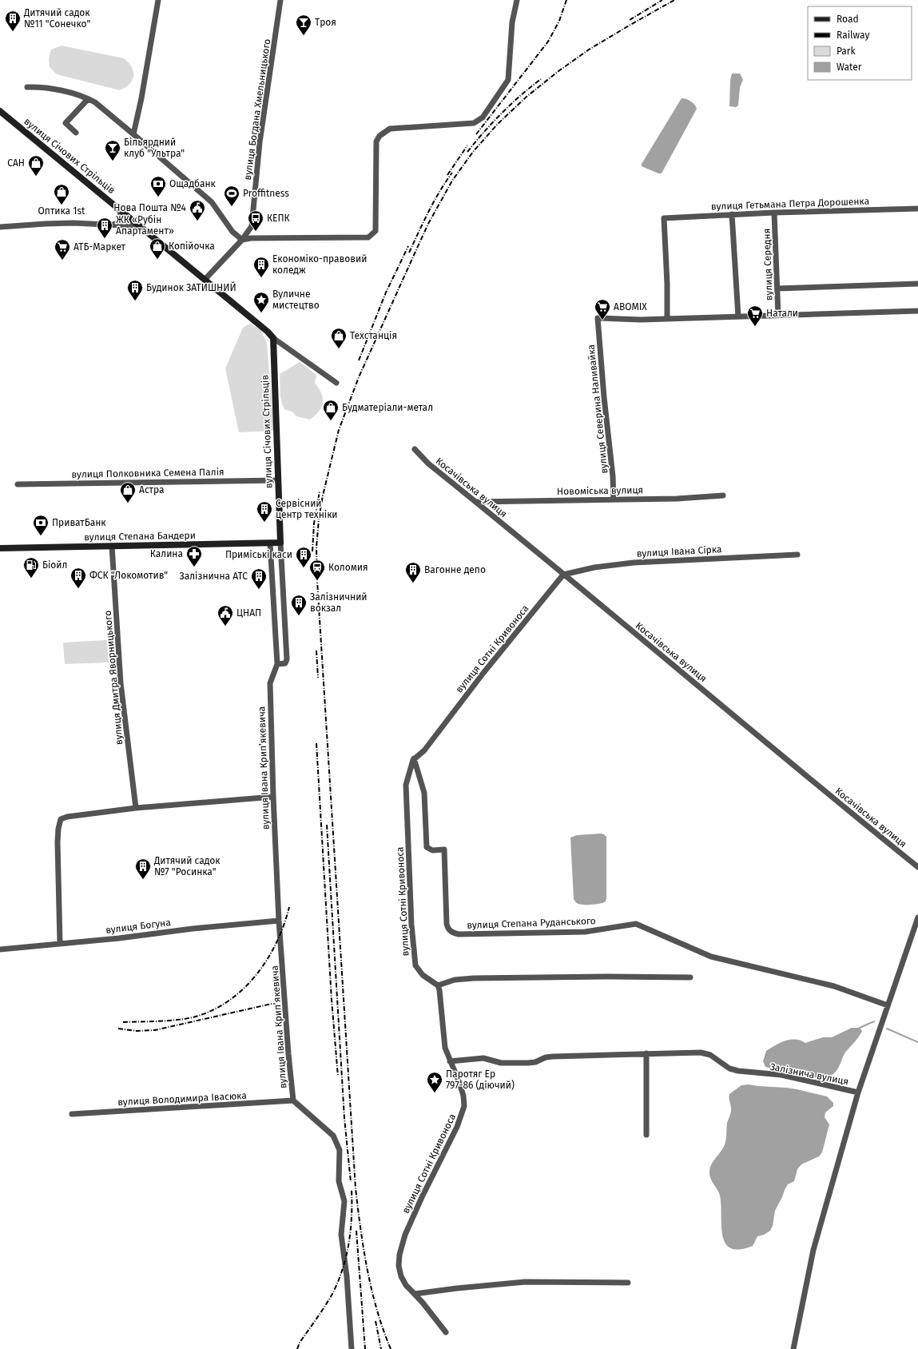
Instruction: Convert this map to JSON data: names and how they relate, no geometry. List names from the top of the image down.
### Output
{
  "streets": {
    "street": [
      "вулиця Богдана Хмельницького",
      "вулиця Січових Стрільців",
      "вулиця Гетьмана Петра Дорошенка",
      "вулиця Середня",
      "вулиця Северина Наливайка",
      "вулиця Полковника Семена Палія",
      "Косачівська вулиця",
      "Новоміська вулиця",
      "вулиця Степана Бандери",
      "вулиця Івана Сірка",
      "вулиця Сотні Кривоноса",
      "вулиця Дмитра Яворницького",
      "вулиця Івана Крипʼякевича",
      "вулиця Степана Руданського",
      "вулиця Богуна",
      "Залізнича вулиця",
      "вулиця Володимира Івасюка"
    ]
  },
  "crossings": [
    ["вулиця Богдана Хмельницького", "вулиця Січових Стрільців"],
    ["вулиця Січових Стрільців", "вулиця Полковника Семена Палія"],
    ["вулиця Січових Стрільців", "вулиця Степана Бандери"],
    ["вулиця Гетьмана Петра Дорошенка", "вулиця Середня"],
    ["вулиця Гетьмана Петра Дорошенка", "вулиця Северина Наливайка"],
    ["вулиця Северина Наливайка", "Новоміська вулиця"],
    ["Косачівська вулиця", "Новоміська вулиця"],
    ["Косачівська вулиця", "вулиця Івана Сірка"],
    ["Косачівська вулиця", "вулиця Сотні Кривоноса"],
    ["вулиця Степана Бандери", "вулиця Дмитра Яворницького"],
    ["вулиця Івана Сірка", "вулиця Сотні Кривоноса"],
    ["вулиця Сотні Кривоноса", "вулиця Степана Руданського"],
    ["вулиця Сотні Кривоноса", "Залізнича вулиця"],
    ["вулиця Івана Крипʼякевича", "вулиця Богуна"],
    ["вулиця Івана Крипʼякевича", "вулиця Володимира Івасюка"]
  ],
  "places": {
    "building": [
      "Дитячий садок №11 \"Сонечко\"",
      "ЖК «Рубін Апартамент»",
      "Економіко-правовий коледж",
      "Будинок ЗАТИШНИЙ",
      "Сервісний центр техніки",
      "Приміські каси",
      "Вагонне депо",
      "ФСК \"Локомотив\"",
      "Залізнична АТС",
      "Залізничний вокзал",
      "Дитячий садок №7 \"Росинка\""
    ],
    "bar": ["Троя", "Більярдний клуб \"Ультра\""],
    "shop": [
      "САН",
      "Оптика 1st",
      "Копійочка",
      "Техстанція",
      "Будматеріали-метал",
      "Астра"
    ],
    "bank": ["Ощадбанк", "ПриватБанк"],
    "sports": ["Proffitness"],
    "public building": ["Нова Пошта №4", "ЦНАП"],
    "bus stop": ["КЕПК"],
    "supermarket": ["АТБ-Маркет", "ABOMIX", "Натали"],
    "place": ["Вуличне мистецтво", "Паротяг Ер 797-86 (діючий)"],
    "pharmacy": ["Калина"],
    "fuel station": ["Біойл"],
    "station": ["Коломия"]
  },
  "legend": [
    "Road",
    "Railway",
    "Park",
    "Water"
  ]
}
